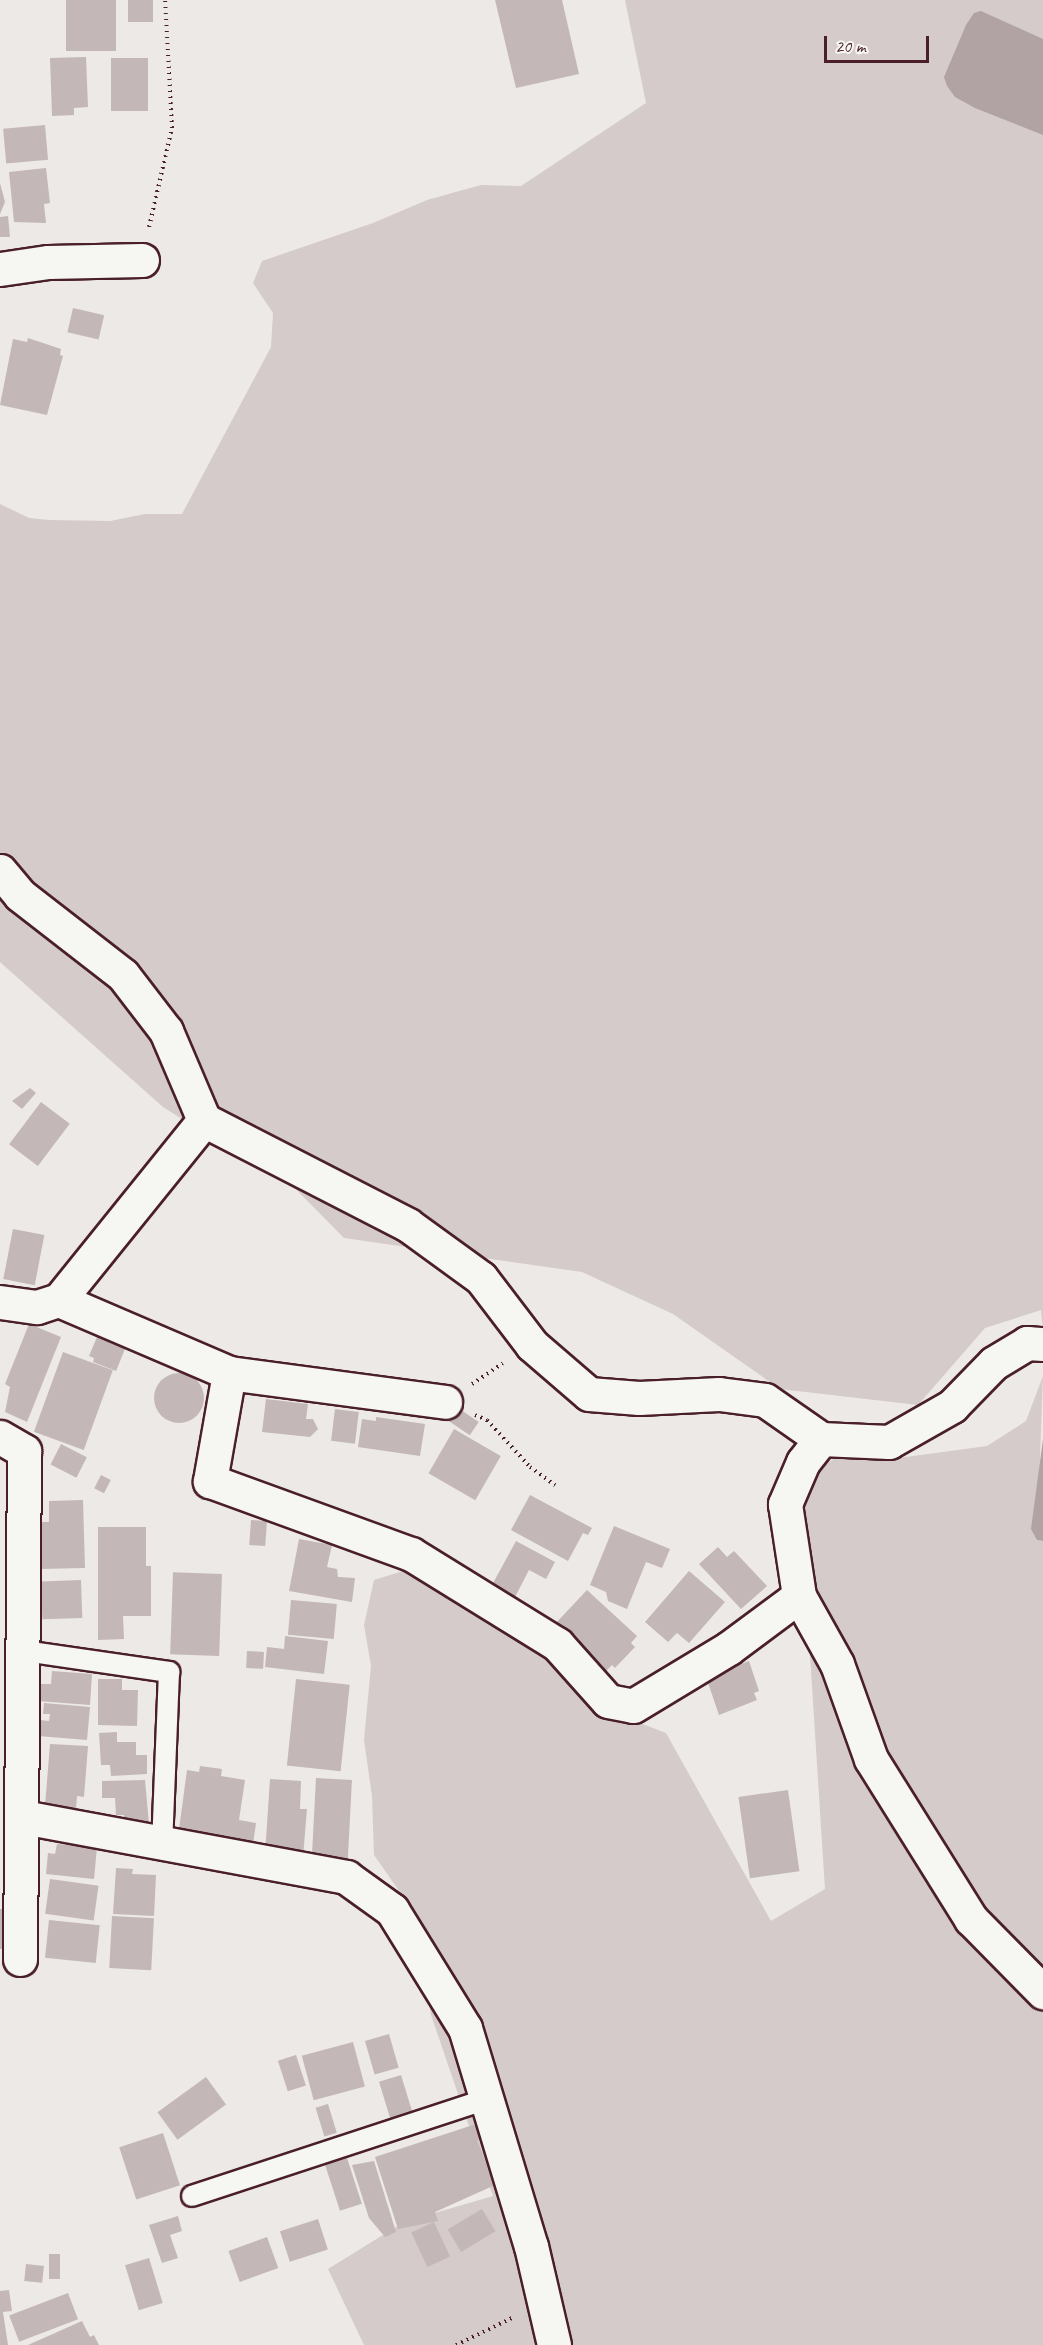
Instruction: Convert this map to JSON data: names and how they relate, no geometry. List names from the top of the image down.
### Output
{
  "scale_bar": "20 m"
}
